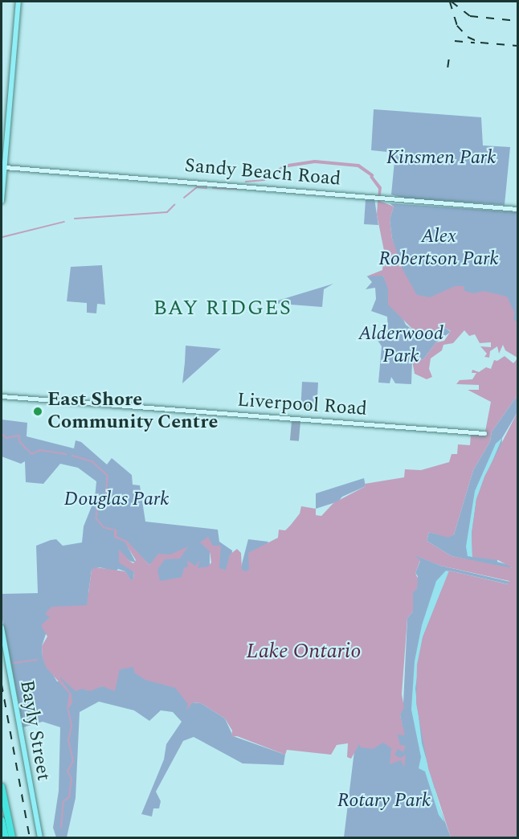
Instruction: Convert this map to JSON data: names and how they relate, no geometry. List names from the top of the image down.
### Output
{
  "streets": {
    "main road": ["Bayly Street"],
    "street": ["Sandy Beach Road", "Liverpool Road"]
  },
  "districts": ["BAY RIDGES"],
  "water": ["Lake Ontario"],
  "parks": [
    "Kinsmen Park",
    "Alex Robertson Park",
    "Alderwood Park",
    "Douglas Park",
    "Rotary Park"
  ],
  "places": ["East Shore Community Centre"]
}
